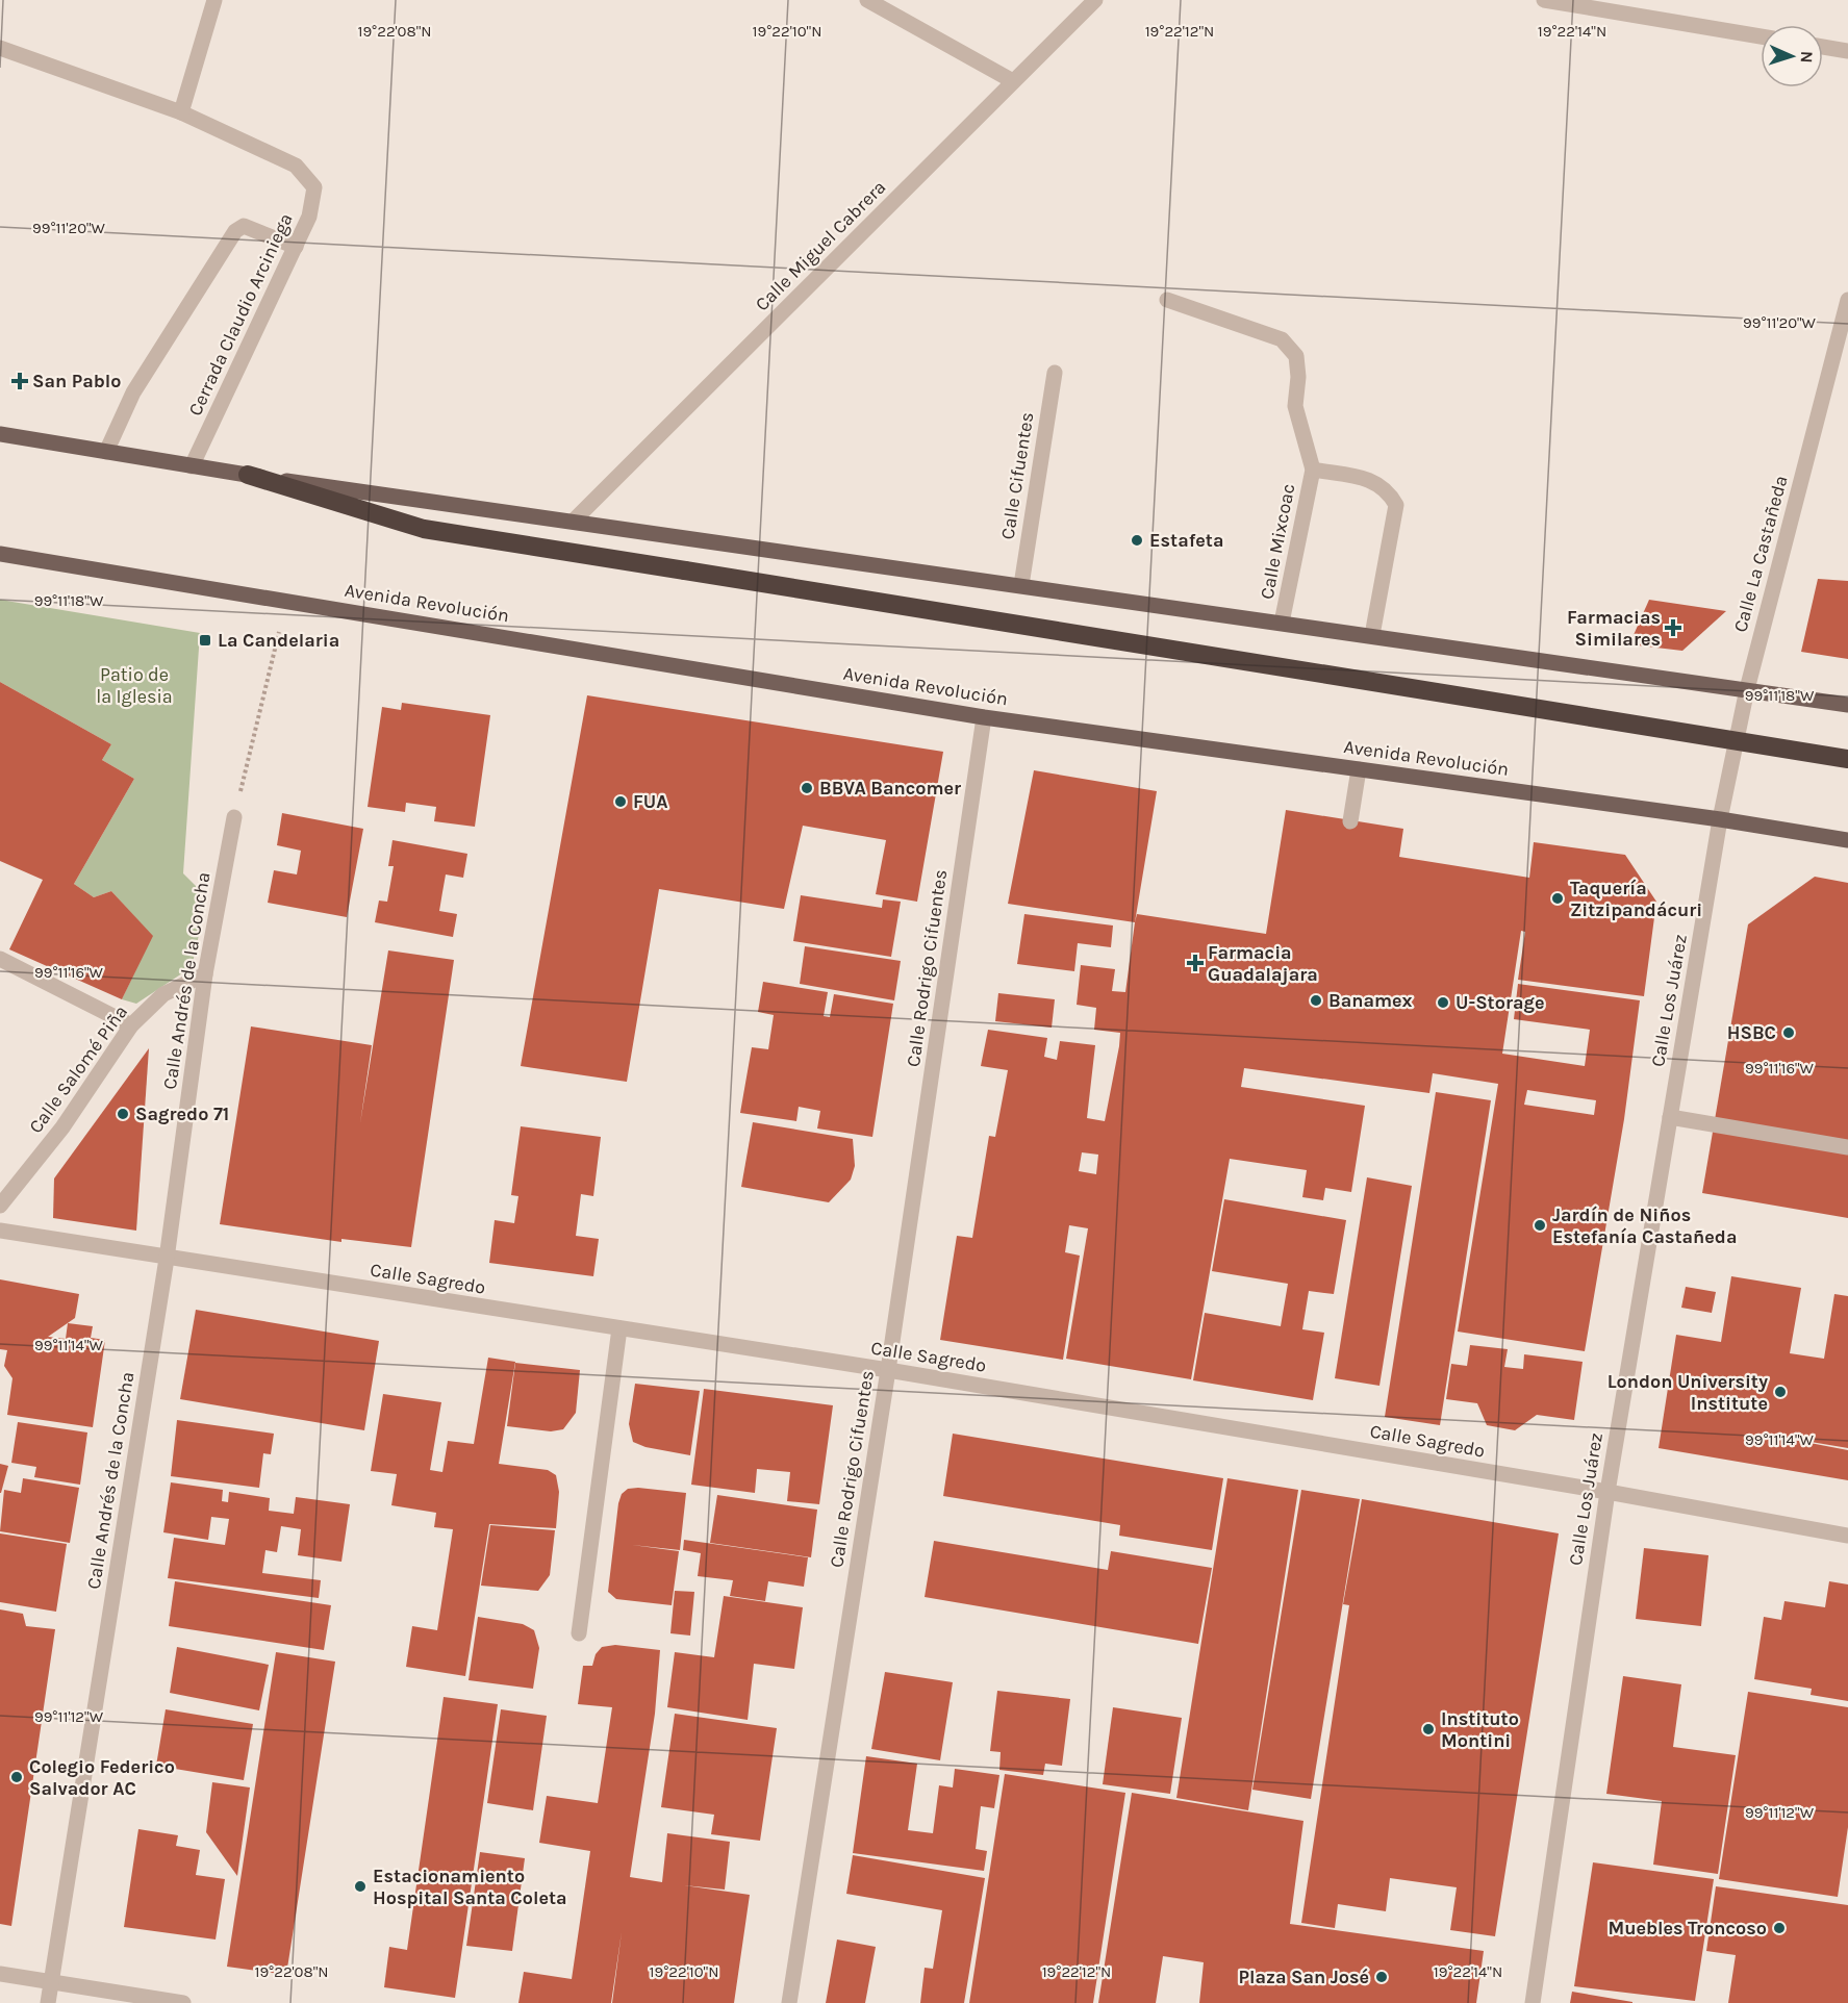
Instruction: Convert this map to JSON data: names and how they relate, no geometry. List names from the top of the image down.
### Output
{
  "streets": {
    "main road": ["Avenida Revolución"],
    "street": [
      "Calle Miguel Cabrera",
      "Cerrada Claudio Arciniega",
      "Calle Cifuentes",
      "Calle Mixcoac",
      "Calle La Castañeda",
      "Calle Rodrigo Cifuentes",
      "Calle Andrés de la Concha",
      "Calle Los Juárez",
      "Calle Salomé Piña",
      "Calle Sagredo"
    ]
  },
  "crossings": [
    ["Calle La Castañeda", "Avenida Revolución"],
    ["Calle La Castañeda", "Calle Los Juárez"],
    ["Avenida Revolución", "Calle Rodrigo Cifuentes"],
    ["Avenida Revolución", "Calle Los Juárez"],
    ["Calle Rodrigo Cifuentes", "Calle Sagredo"],
    ["Calle Andrés de la Concha", "Calle Salomé Piña"],
    ["Calle Andrés de la Concha", "Calle Sagredo"],
    ["Calle Los Juárez", "Calle Sagredo"]
  ],
  "parks": ["Patio de la Iglesia"],
  "places": {
    "health": ["San Pablo", "Farmacias Similares", "Farmacia Guadalajara"],
    "other": [
      "Estafeta",
      "BBVA Bancomer",
      "FUA",
      "Taquería Zitzipandácuri",
      "Banamex",
      "U-Storage",
      "HSBC",
      "Sagredo 71",
      "Jardín de Niños Estefanía Castañeda",
      "London University Institute",
      "Instituto Montini",
      "Colegio Federico Salvador AC",
      "Estacionamiento Hospital Santa Coleta",
      "Muebles Troncoso",
      "Plaza San José"
    ],
    "transit": ["La Candelaria"]
  },
  "north": "right",
  "coordinates": [
    "19°22'08\"N",
    "19°22'10\"N",
    "19°22'12\"N",
    "19°22'14\"N",
    "99°11'20\"W",
    "99°11'18\"W",
    "99°11'16\"W",
    "99°11'14\"W",
    "99°11'12\"W"
  ]
}
